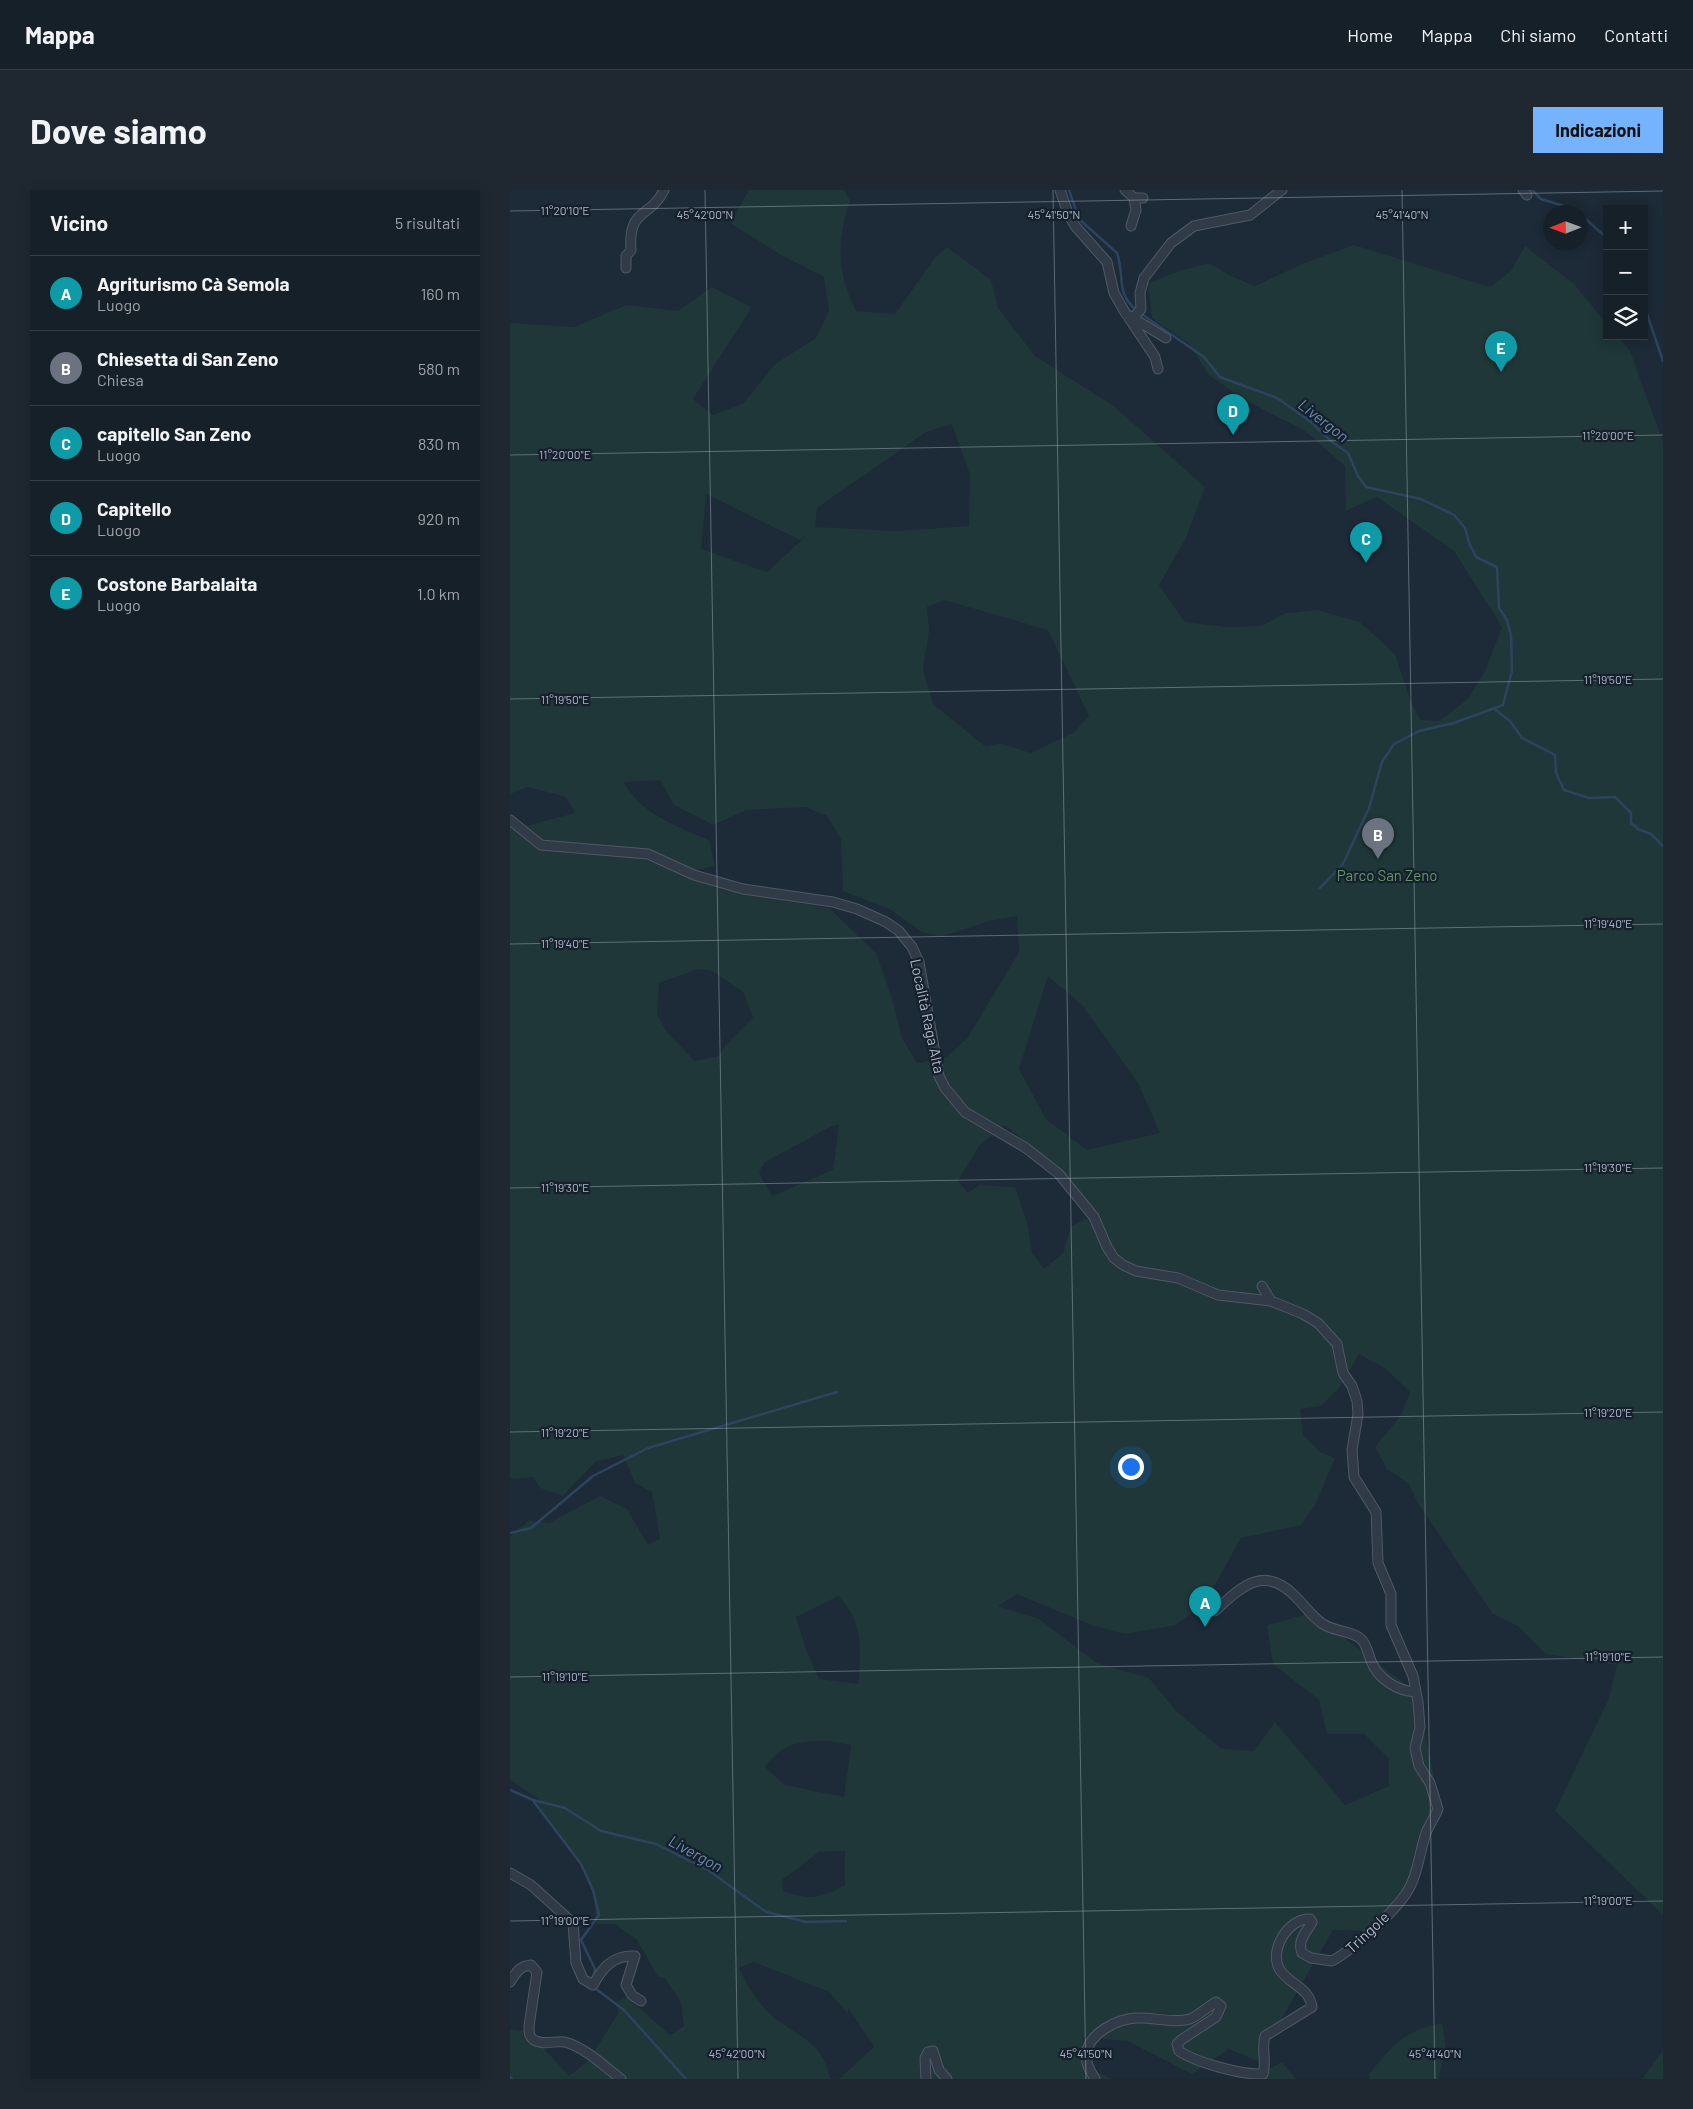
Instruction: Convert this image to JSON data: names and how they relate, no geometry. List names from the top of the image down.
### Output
{
  "streets": {
    "street": ["Località Raga Alta", "Tringole"]
  },
  "crossings": [
    ["Località Raga Alta", "Tringole"]
  ],
  "water": ["Livergon"],
  "parks": ["Parco San Zeno"],
  "north": "left",
  "page": {
    "header": "Mappa",
    "nav": [
      "Home",
      "Mappa",
      "Chi siamo",
      "Contatti"
    ],
    "buttons": "Indicazioni",
    "title": "Dove siamo",
    "heading": ["Vicino", "5 risultati"],
    "map_buttons": ["+", "−"],
    "list": [
      {
        "mark": "A",
        "name": "Agriturismo Cà Semola",
        "note": "Luogo",
        "value": "160 m"
      },
      {
        "mark": "B",
        "name": "Chiesetta di San Zeno",
        "note": "Chiesa",
        "value": "580 m"
      },
      {
        "mark": "C",
        "name": "capitello San Zeno",
        "note": "Luogo",
        "value": "830 m"
      },
      {
        "mark": "D",
        "name": "Capitello",
        "note": "Luogo",
        "value": "920 m"
      },
      {
        "mark": "E",
        "name": "Costone Barbalaita",
        "note": "Luogo",
        "value": "1.0 km"
      }
    ],
    "pins": [
      "E",
      "D",
      "C",
      "B",
      "A"
    ]
  },
  "coordinates": [
    "11°20'10\"E",
    "45°42'00\"N",
    "45°41'50\"N",
    "45°41'40\"N",
    "11°20'00\"E",
    "11°19'50\"E",
    "11°19'40\"E",
    "11°19'30\"E",
    "11°19'20\"E",
    "11°19'10\"E",
    "11°19'00\"E"
  ]
}
